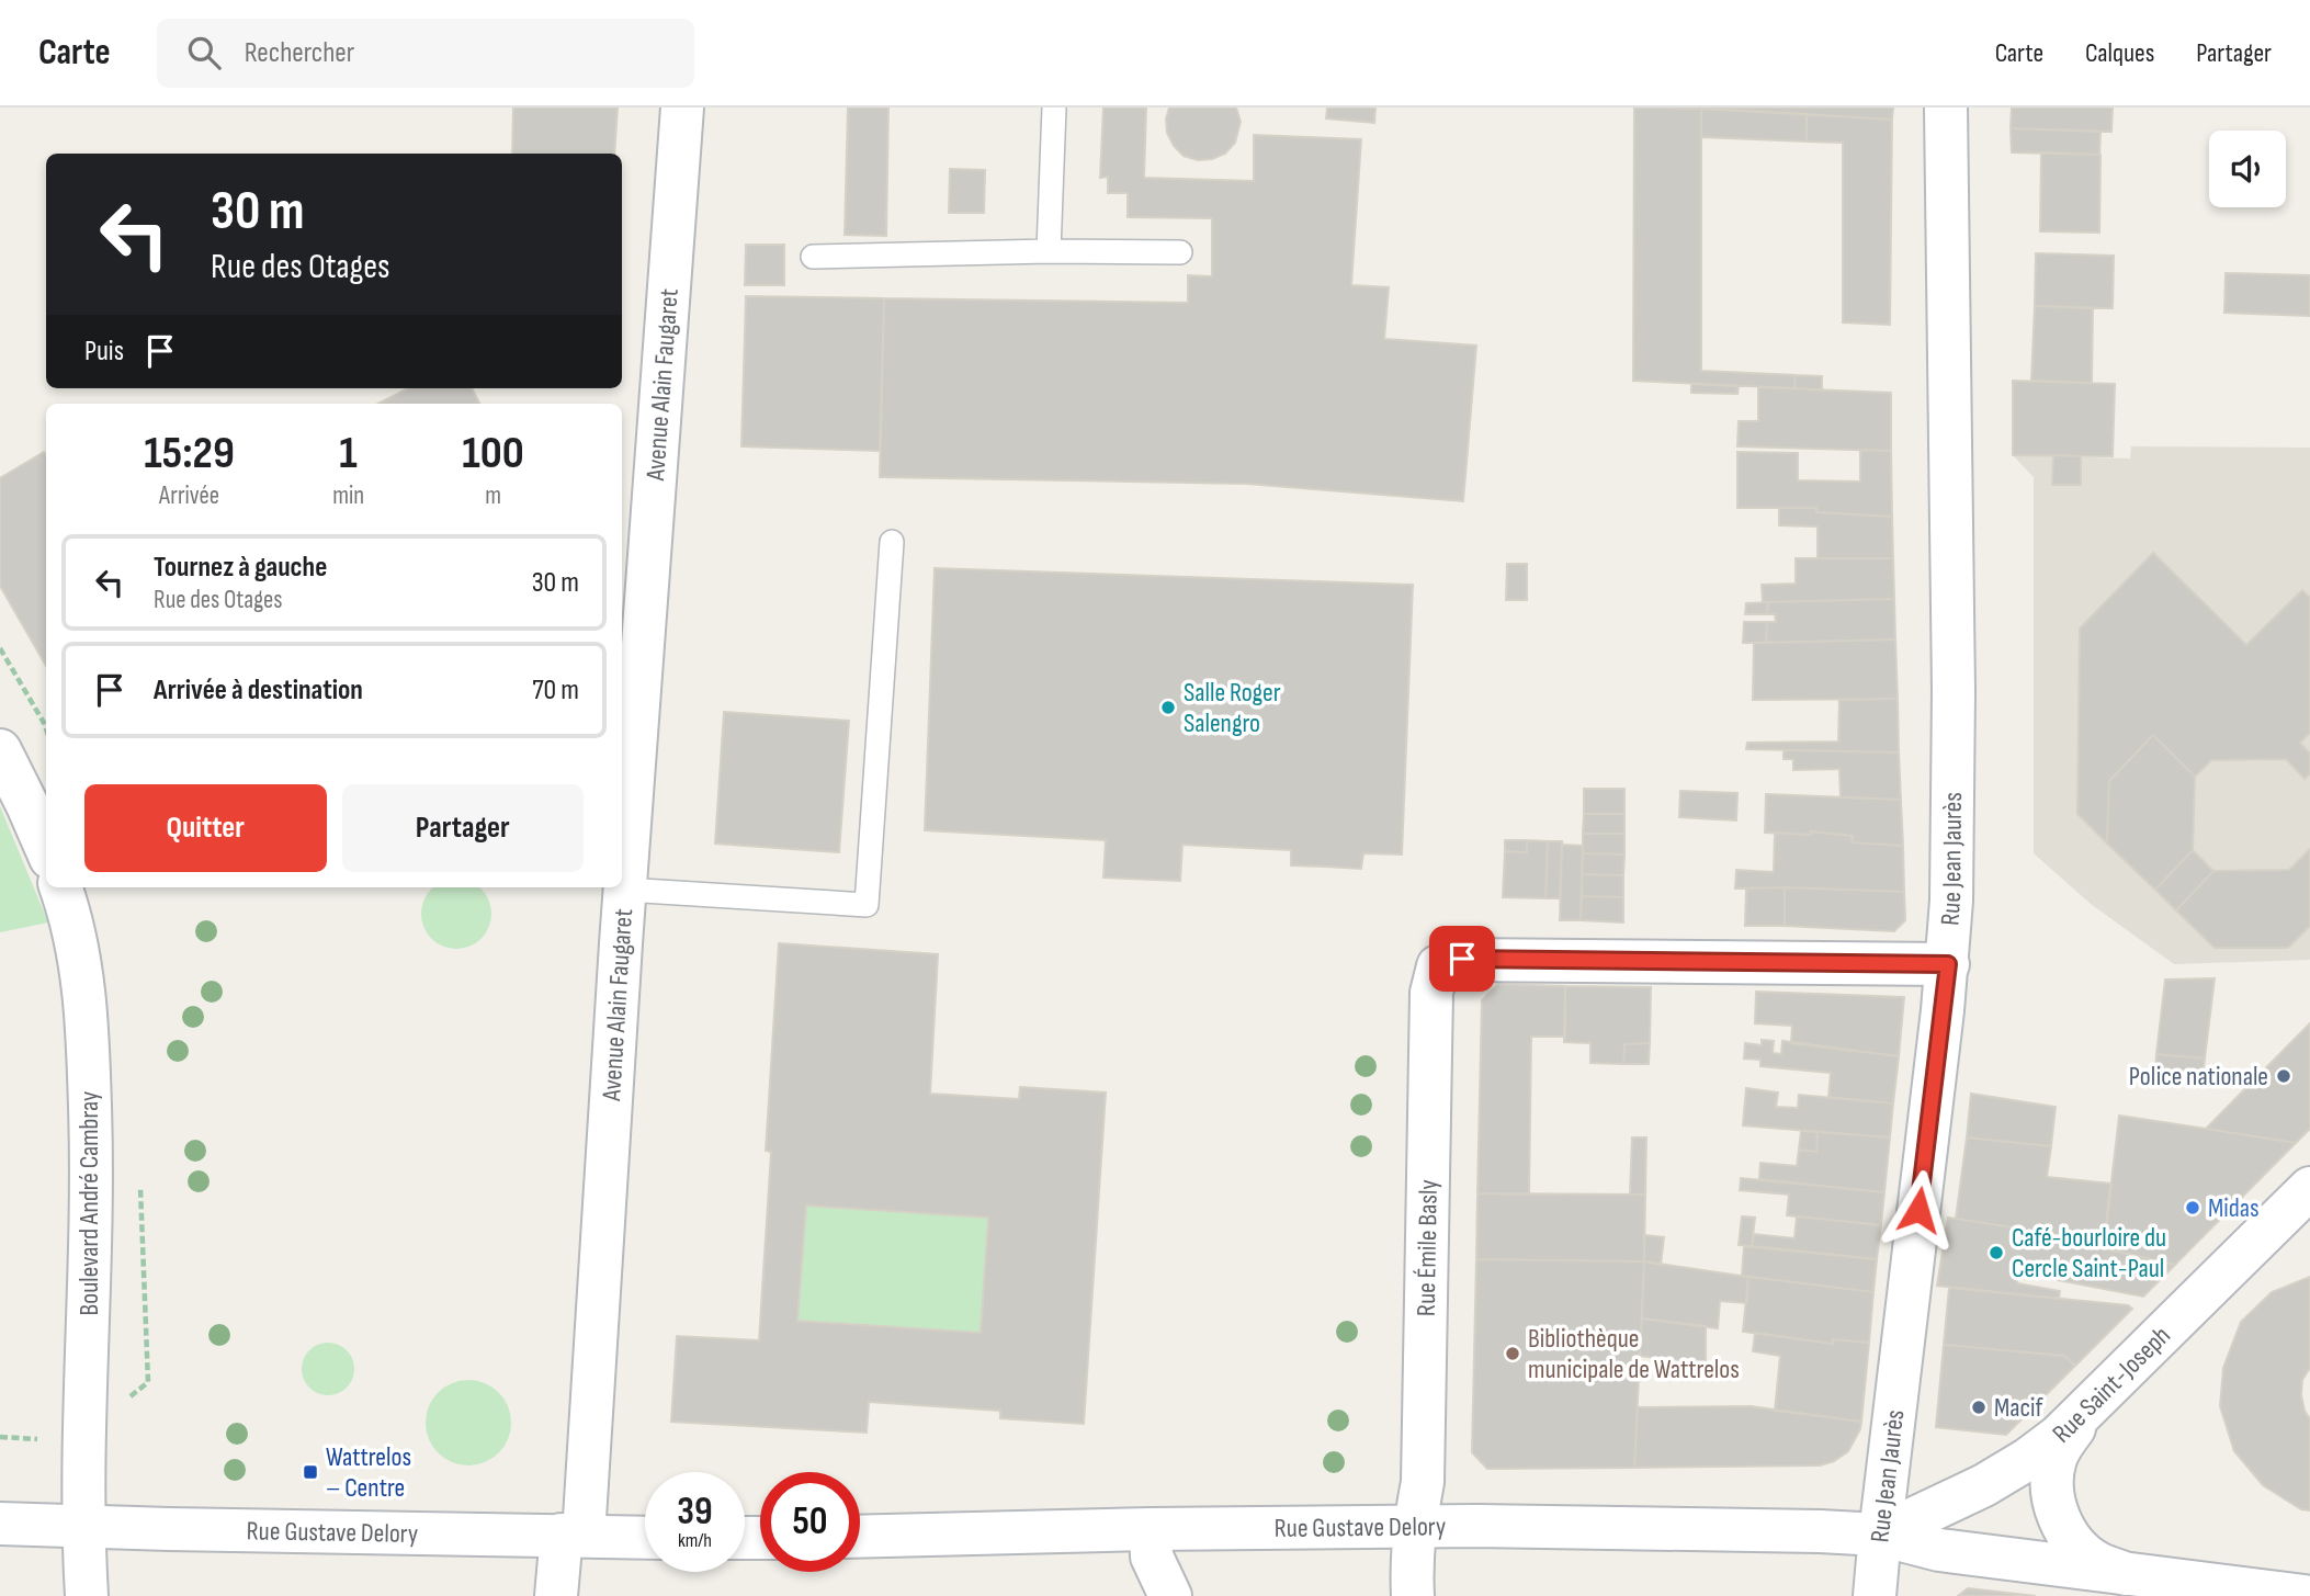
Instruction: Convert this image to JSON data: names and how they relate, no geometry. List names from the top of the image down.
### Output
{
  "streets": {
    "street": [
      "Avenue Alain Faugaret",
      "Rue Jean Jaurès",
      "Boulevard André Cambray",
      "Rue Émile Basly",
      "Rue Saint-Joseph",
      "Rue Gustave Delory"
    ]
  },
  "crossings": [
    ["Avenue Alain Faugaret", "Rue Gustave Delory"],
    ["Rue Jean Jaurès", "Rue Émile Basly"],
    ["Rue Jean Jaurès", "Rue Saint-Joseph"],
    ["Rue Jean Jaurès", "Rue Gustave Delory"],
    ["Boulevard André Cambray", "Rue Gustave Delory"],
    ["Rue Émile Basly", "Rue Gustave Delory"],
    ["Rue Saint-Joseph", "Rue Gustave Delory"]
  ],
  "places": {
    "other": [
      "Salle Roger Salengro",
      "Police nationale",
      "Midas",
      "Café-bourloire du Cercle Saint-Paul",
      "Bibliothèque municipale de Wattrelos",
      "Macif"
    ],
    "transit": ["Wattrelos – Centre"]
  },
  "page": {
    "header": "Carte",
    "search": "Rechercher",
    "nav": ["Carte", "Calques", "Partager"],
    "turn": ["30 m", "Rue des Otages"],
    "then": "Puis",
    "eta": [
      "15:29",
      "Arrivée",
      "1",
      "min",
      "100",
      "m"
    ],
    "list": [
      {
        "name": "Tournez à gauche",
        "note": "Rue des Otages",
        "value": "30 m"
      },
      {
        "name": "Arrivée à destination",
        "value": "70 m"
      }
    ],
    "buttons": ["Quitter", "Partager"],
    "speed": "39 km/h",
    "limit": "50"
  }
}
